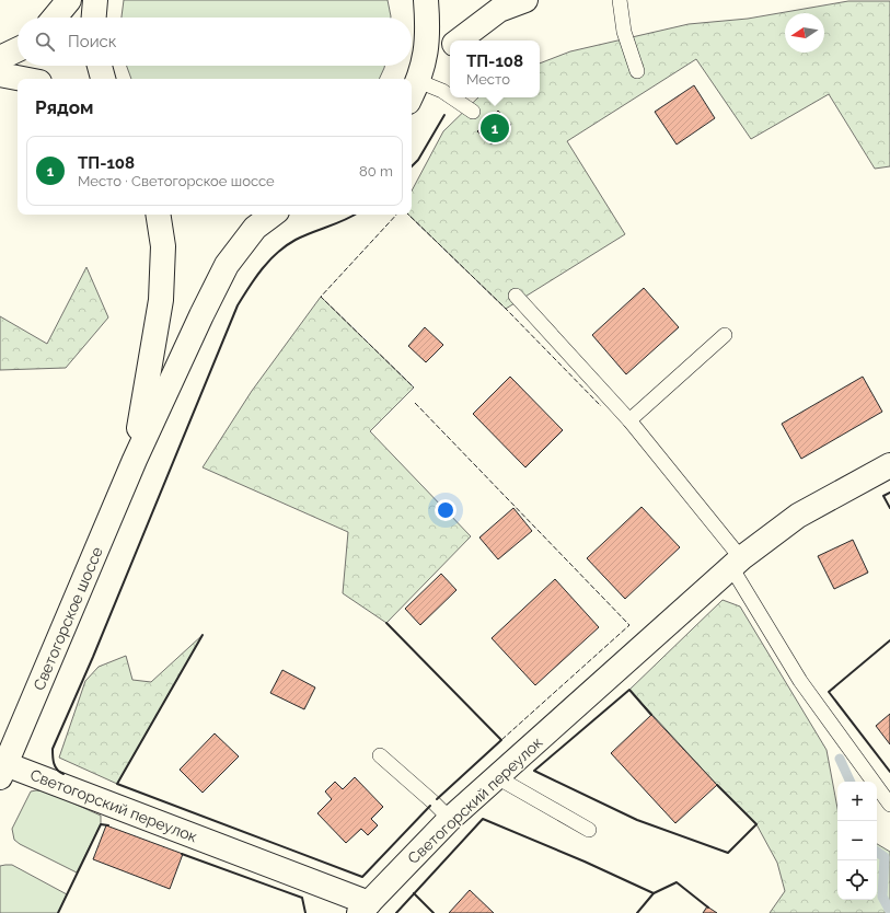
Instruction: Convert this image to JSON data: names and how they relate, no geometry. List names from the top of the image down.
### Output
{
  "streets": {
    "street": ["Светогорское шоссе", "Светогорский переулок"]
  },
  "crossings": [
    ["Светогорское шоссе", "Светогорский переулок"]
  ],
  "north": "left",
  "page": {
    "search": "Поиск",
    "popup": ["ТП-108", "Место"],
    "heading": "Рядом",
    "pins": "1",
    "list": [
      {
        "mark": "1",
        "name": "ТП-108",
        "note": "Место · Светогорское шоссе",
        "value": "80 m"
      }
    ],
    "map_buttons": ["+", "−"]
  }
}
